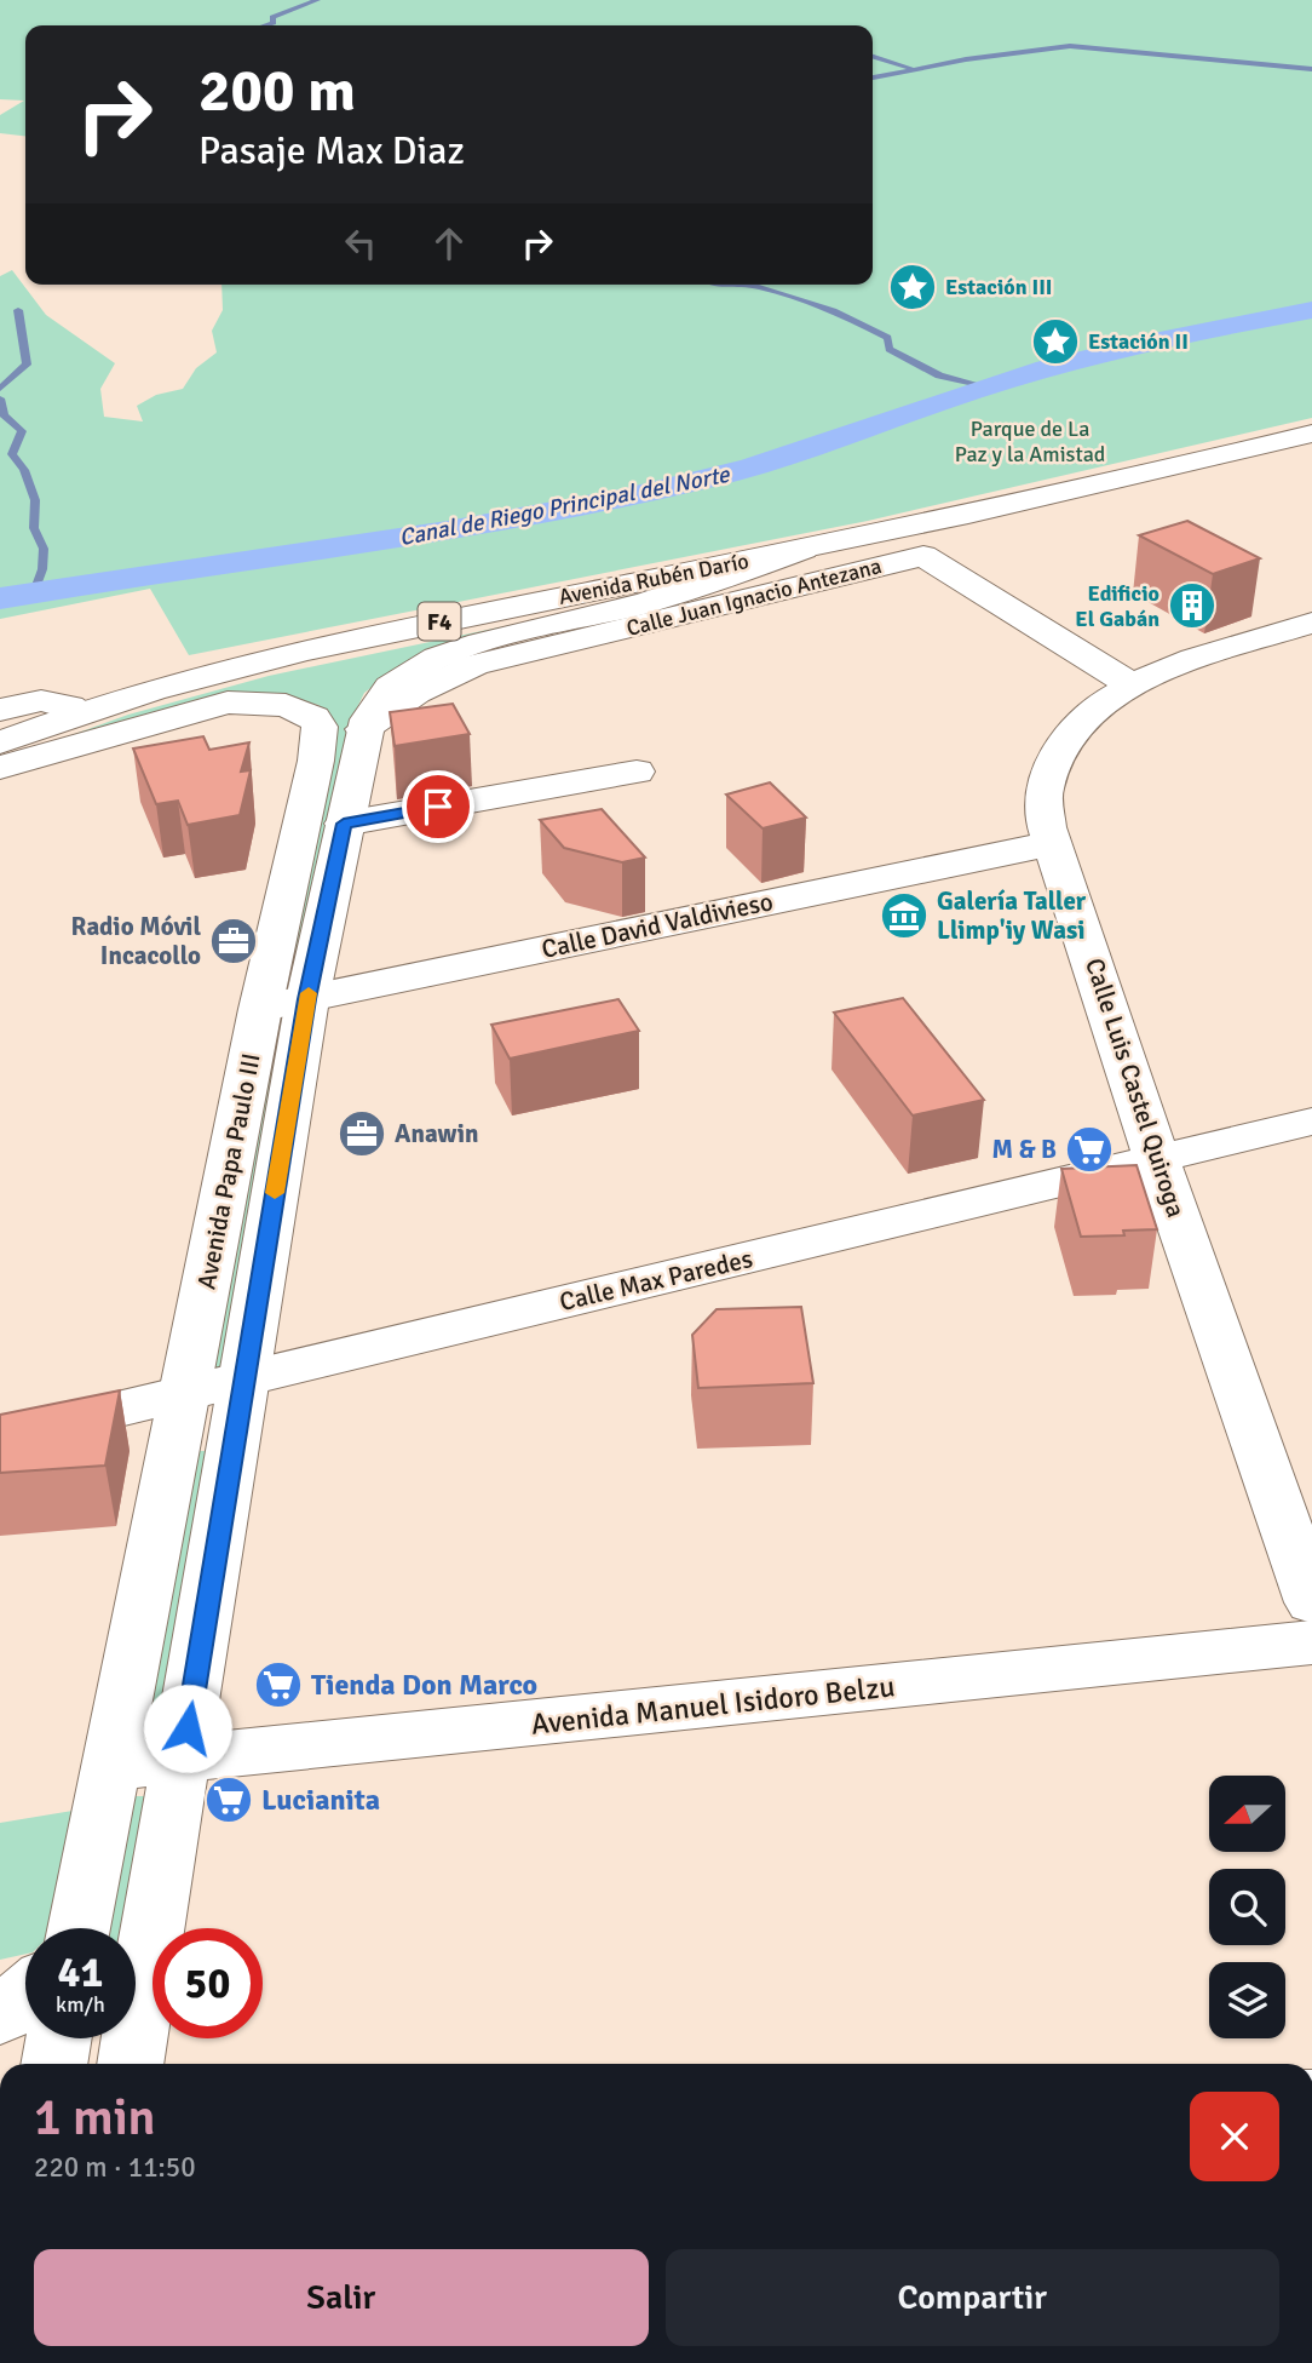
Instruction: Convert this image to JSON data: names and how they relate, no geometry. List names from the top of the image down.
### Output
{
  "streets": {
    "main road": [
      "Avenida Rubén Darío",
      "Calle Juan Ignacio Antezana",
      "F4",
      "Calle David Valdivieso",
      "Calle Luis Castel Quiroga",
      "Avenida Papa Paulo III",
      "Calle Max Paredes",
      "Avenida Manuel Isidoro Belzu"
    ]
  },
  "crossings": [
    ["Avenida Rubén Darío", "Avenida Papa Paulo III"],
    ["Calle Juan Ignacio Antezana", "Calle Luis Castel Quiroga"],
    ["Calle Juan Ignacio Antezana", "Avenida Papa Paulo III"],
    ["Calle David Valdivieso", "Calle Luis Castel Quiroga"],
    ["Calle David Valdivieso", "Avenida Papa Paulo III"],
    ["Calle Luis Castel Quiroga", "Calle Max Paredes"],
    ["Avenida Papa Paulo III", "Calle Max Paredes"],
    ["Avenida Papa Paulo III", "Avenida Manuel Isidoro Belzu"]
  ],
  "water": ["Canal de Riego Principal del Norte"],
  "parks": ["Parque de La Paz y la Amistad"],
  "places": {
    "place": ["Estación III", "Estación II"],
    "building": ["Edificio El Gabán"],
    "museum": ["Galería Taller Llimp'iy Wasi"],
    "office": ["Radio Móvil Incacollo", "Anawin"],
    "supermarket": ["M & B", "Tienda Don Marco", "Lucianita"]
  },
  "north": "left",
  "page": {
    "turn": ["200 m", "Pasaje Max Diaz"],
    "speed": "41 km/h",
    "limit": "50",
    "heading": ["1 min", "220 m · 11:50"],
    "buttons": ["Salir", "Compartir"]
  }
}
